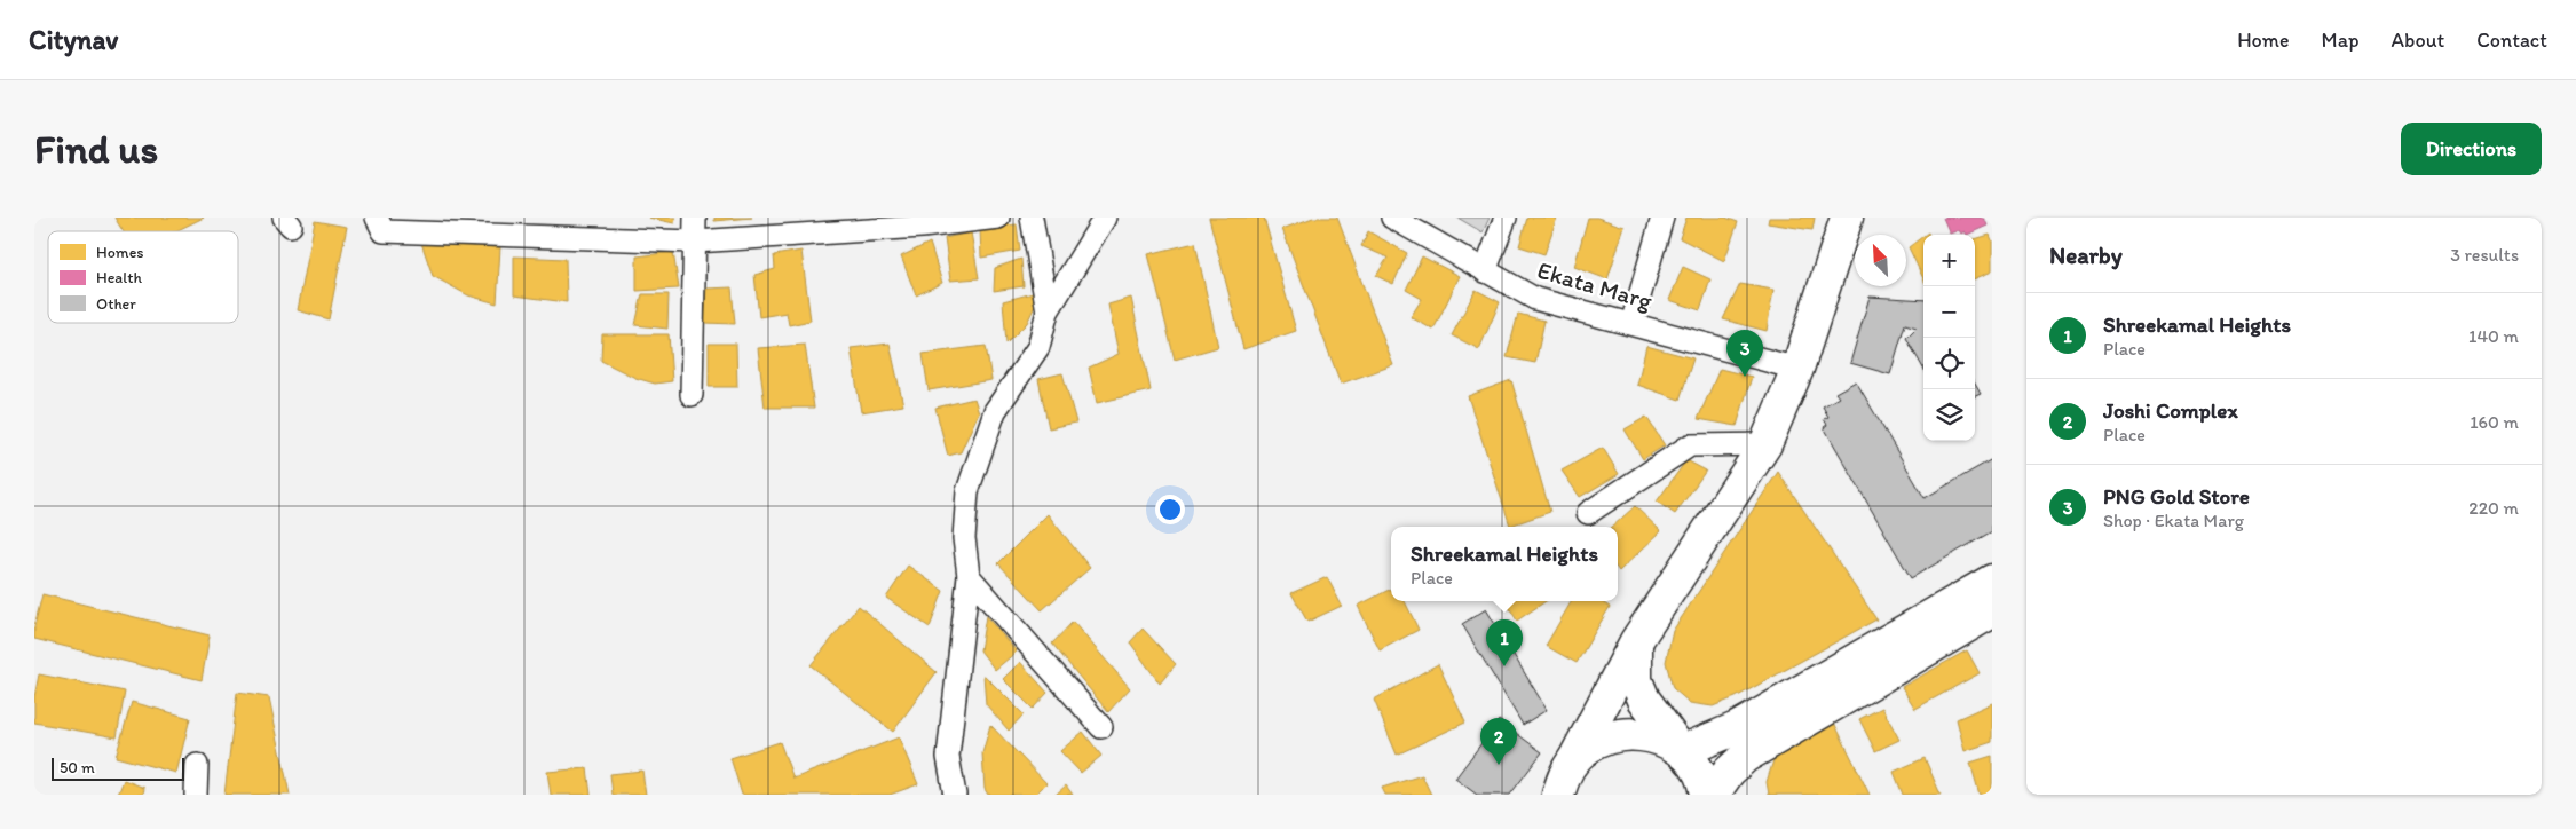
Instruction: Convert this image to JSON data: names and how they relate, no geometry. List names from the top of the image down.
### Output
{
  "streets": {
    "street": ["Ekata Marg"]
  },
  "legend": ["Homes", "Health", "Other"],
  "scale_bar": "50 m",
  "north": "top left",
  "page": {
    "header": "Citynav",
    "nav": [
      "Home",
      "Map",
      "About",
      "Contact"
    ],
    "buttons": "Directions",
    "title": "Find us",
    "heading": ["Nearby", "3 results"],
    "map_buttons": ["+", "−"],
    "list": [
      {
        "mark": "1",
        "name": "Shreekamal Heights",
        "note": "Place",
        "value": "140 m"
      },
      {
        "mark": "2",
        "name": "Joshi Complex",
        "note": "Place",
        "value": "160 m"
      },
      {
        "mark": "3",
        "name": "PNG Gold Store",
        "note": "Shop · Ekata Marg",
        "value": "220 m"
      }
    ],
    "pins": ["3", "1", "2"],
    "popup": ["Shreekamal Heights", "Place"],
    "scale": "50 m"
  }
}
